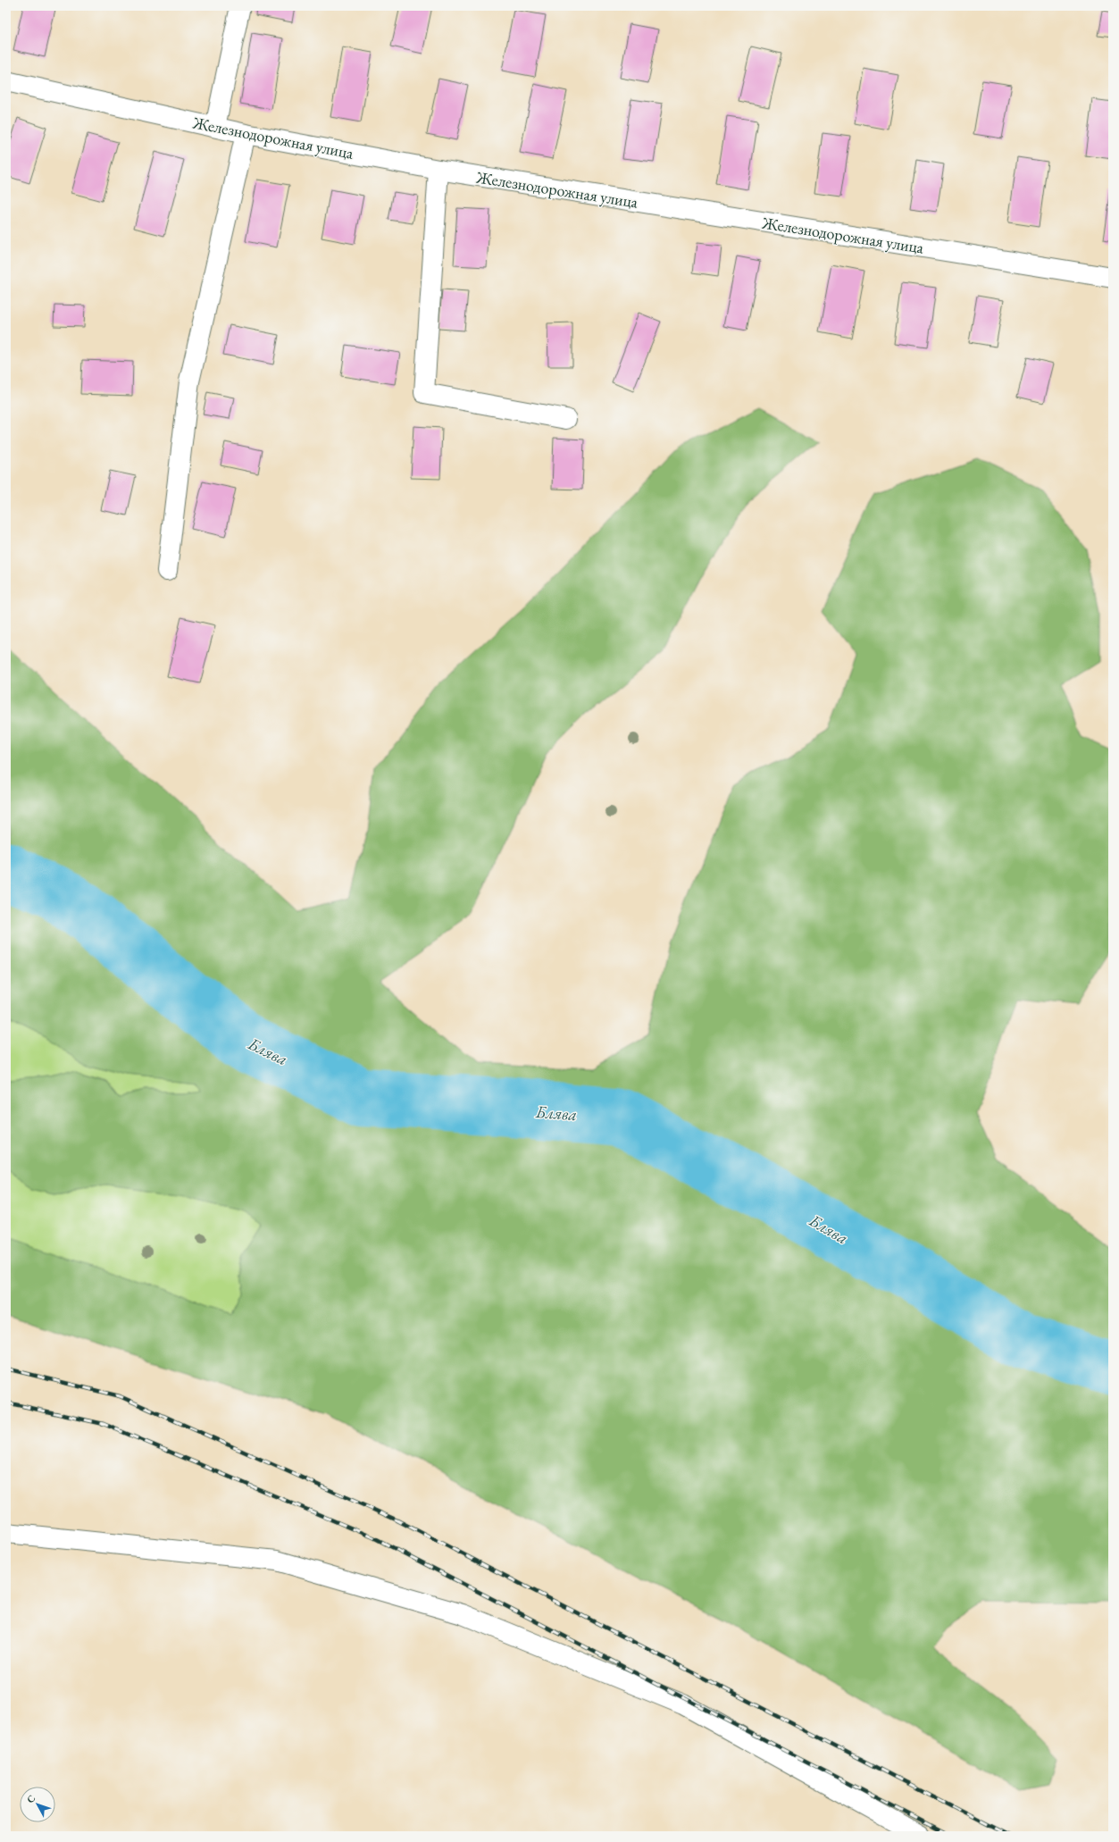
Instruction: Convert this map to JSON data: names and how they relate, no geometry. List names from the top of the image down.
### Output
{
  "streets": {
    "street": ["Железнодорожная улица"]
  },
  "water": ["Блява"],
  "north": "top left"
}
